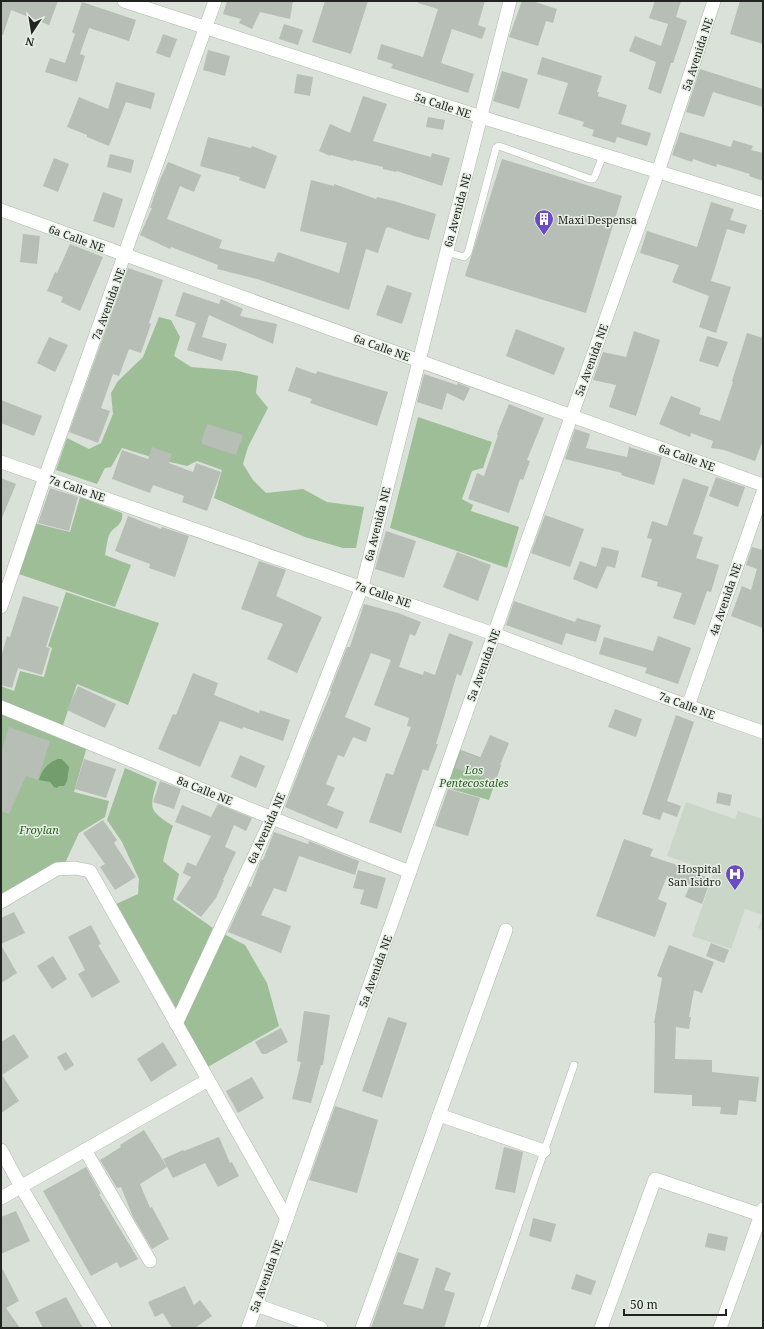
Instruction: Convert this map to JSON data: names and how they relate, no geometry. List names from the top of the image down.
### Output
{
  "streets": {
    "street": [
      "5a Avenida NE",
      "5a Calle NE",
      "6a Avenida NE",
      "6a Calle NE",
      "7a Avenida NE",
      "7a Calle NE",
      "4a Avenida NE",
      "8a Calle NE"
    ]
  },
  "crossings": [
    ["5a Avenida NE", "5a Calle NE"],
    ["5a Avenida NE", "6a Calle NE"],
    ["5a Avenida NE", "7a Calle NE"],
    ["5a Avenida NE", "8a Calle NE"],
    ["5a Calle NE", "6a Avenida NE"],
    ["5a Calle NE", "7a Avenida NE"],
    ["6a Avenida NE", "6a Calle NE"],
    ["6a Avenida NE", "7a Calle NE"],
    ["6a Avenida NE", "8a Calle NE"],
    ["6a Calle NE", "7a Avenida NE"],
    ["7a Avenida NE", "7a Calle NE"],
    ["7a Calle NE", "4a Avenida NE"]
  ],
  "parks": ["Los Pentecostales", "Froylan"],
  "places": {
    "building": ["Maxi Despensa"],
    "hospital": ["Hospital San Isidro"]
  },
  "scale_bar": "50 m",
  "north": "bottom"
}
